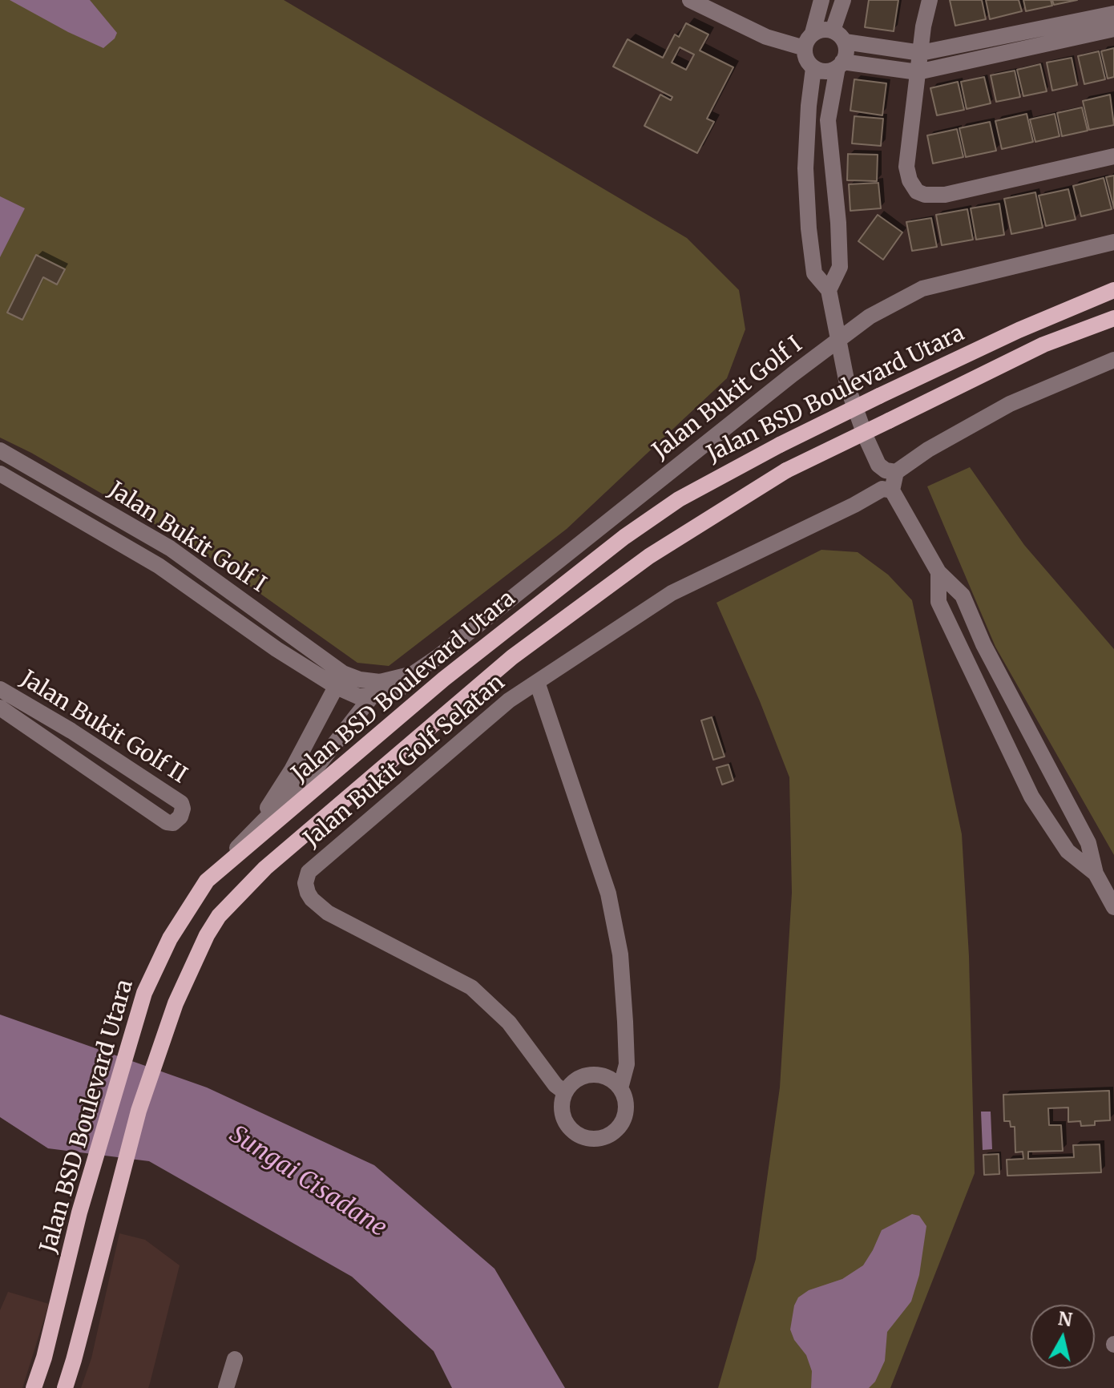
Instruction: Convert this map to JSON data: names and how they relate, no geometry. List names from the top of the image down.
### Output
{
  "streets": {
    "main road": ["Jalan BSD Boulevard Utara"],
    "street": ["Jalan Bukit Golf I", "Jalan Bukit Golf II", "Jalan Bukit Golf Selatan"]
  },
  "water": ["Sungai Cisadane"],
  "north": "top"
}
